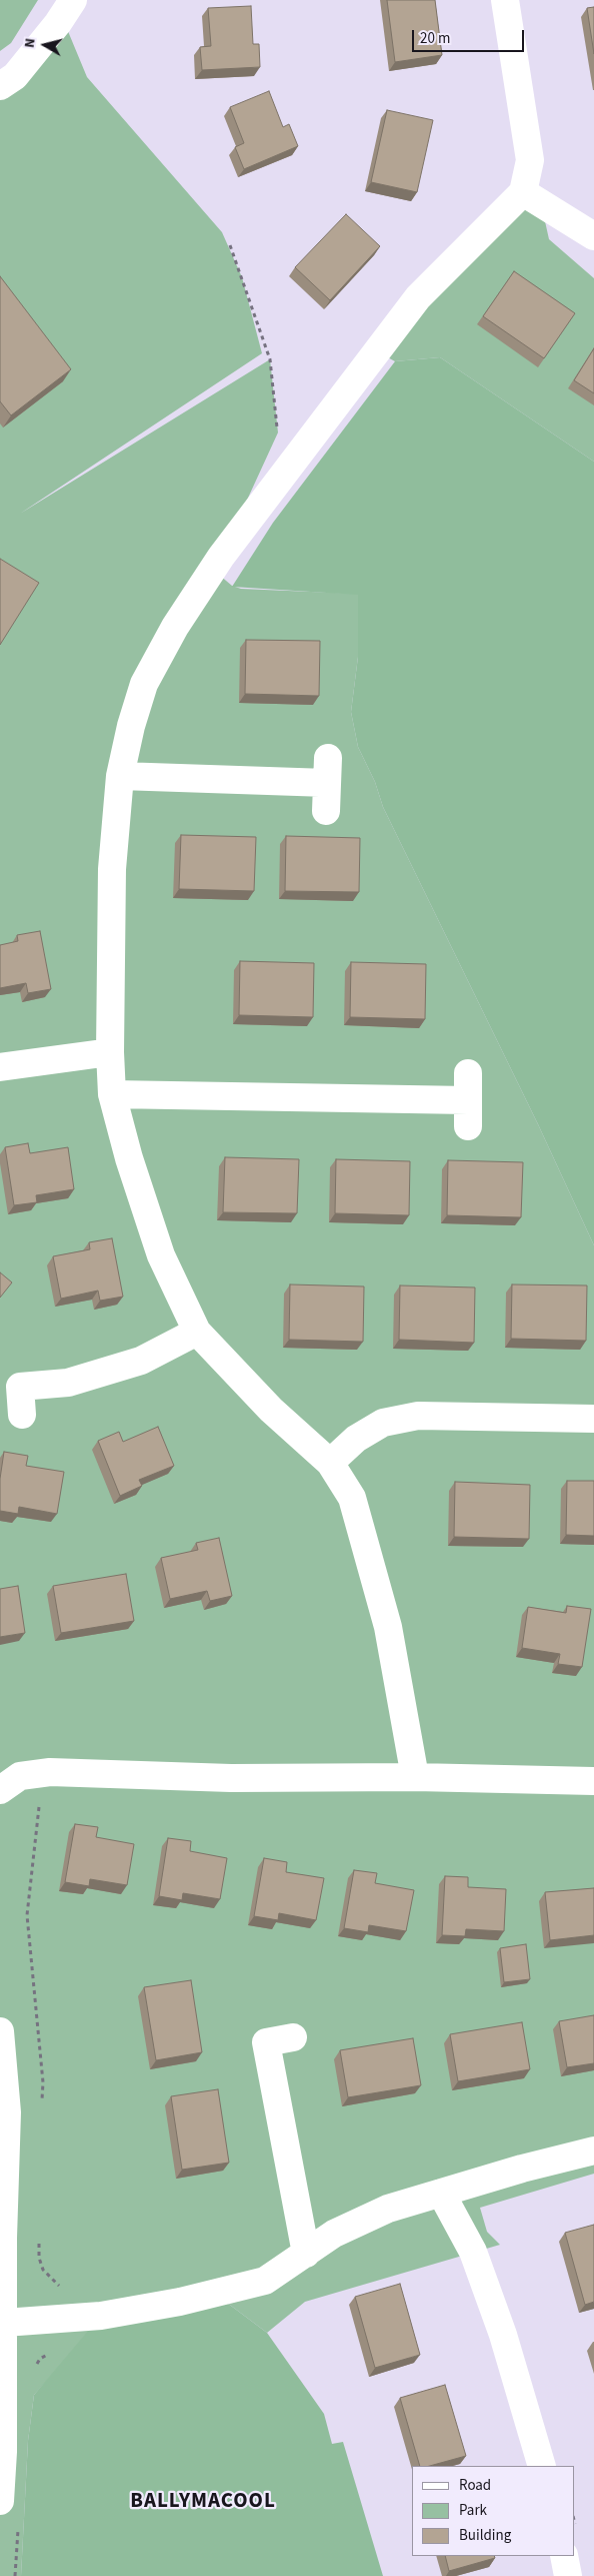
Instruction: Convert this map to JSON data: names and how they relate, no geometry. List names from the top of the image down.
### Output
{
  "districts": ["BALLYMACOOL"],
  "legend": ["Road", "Park", "Building"],
  "scale_bar": "20 m",
  "north": "left"
}
